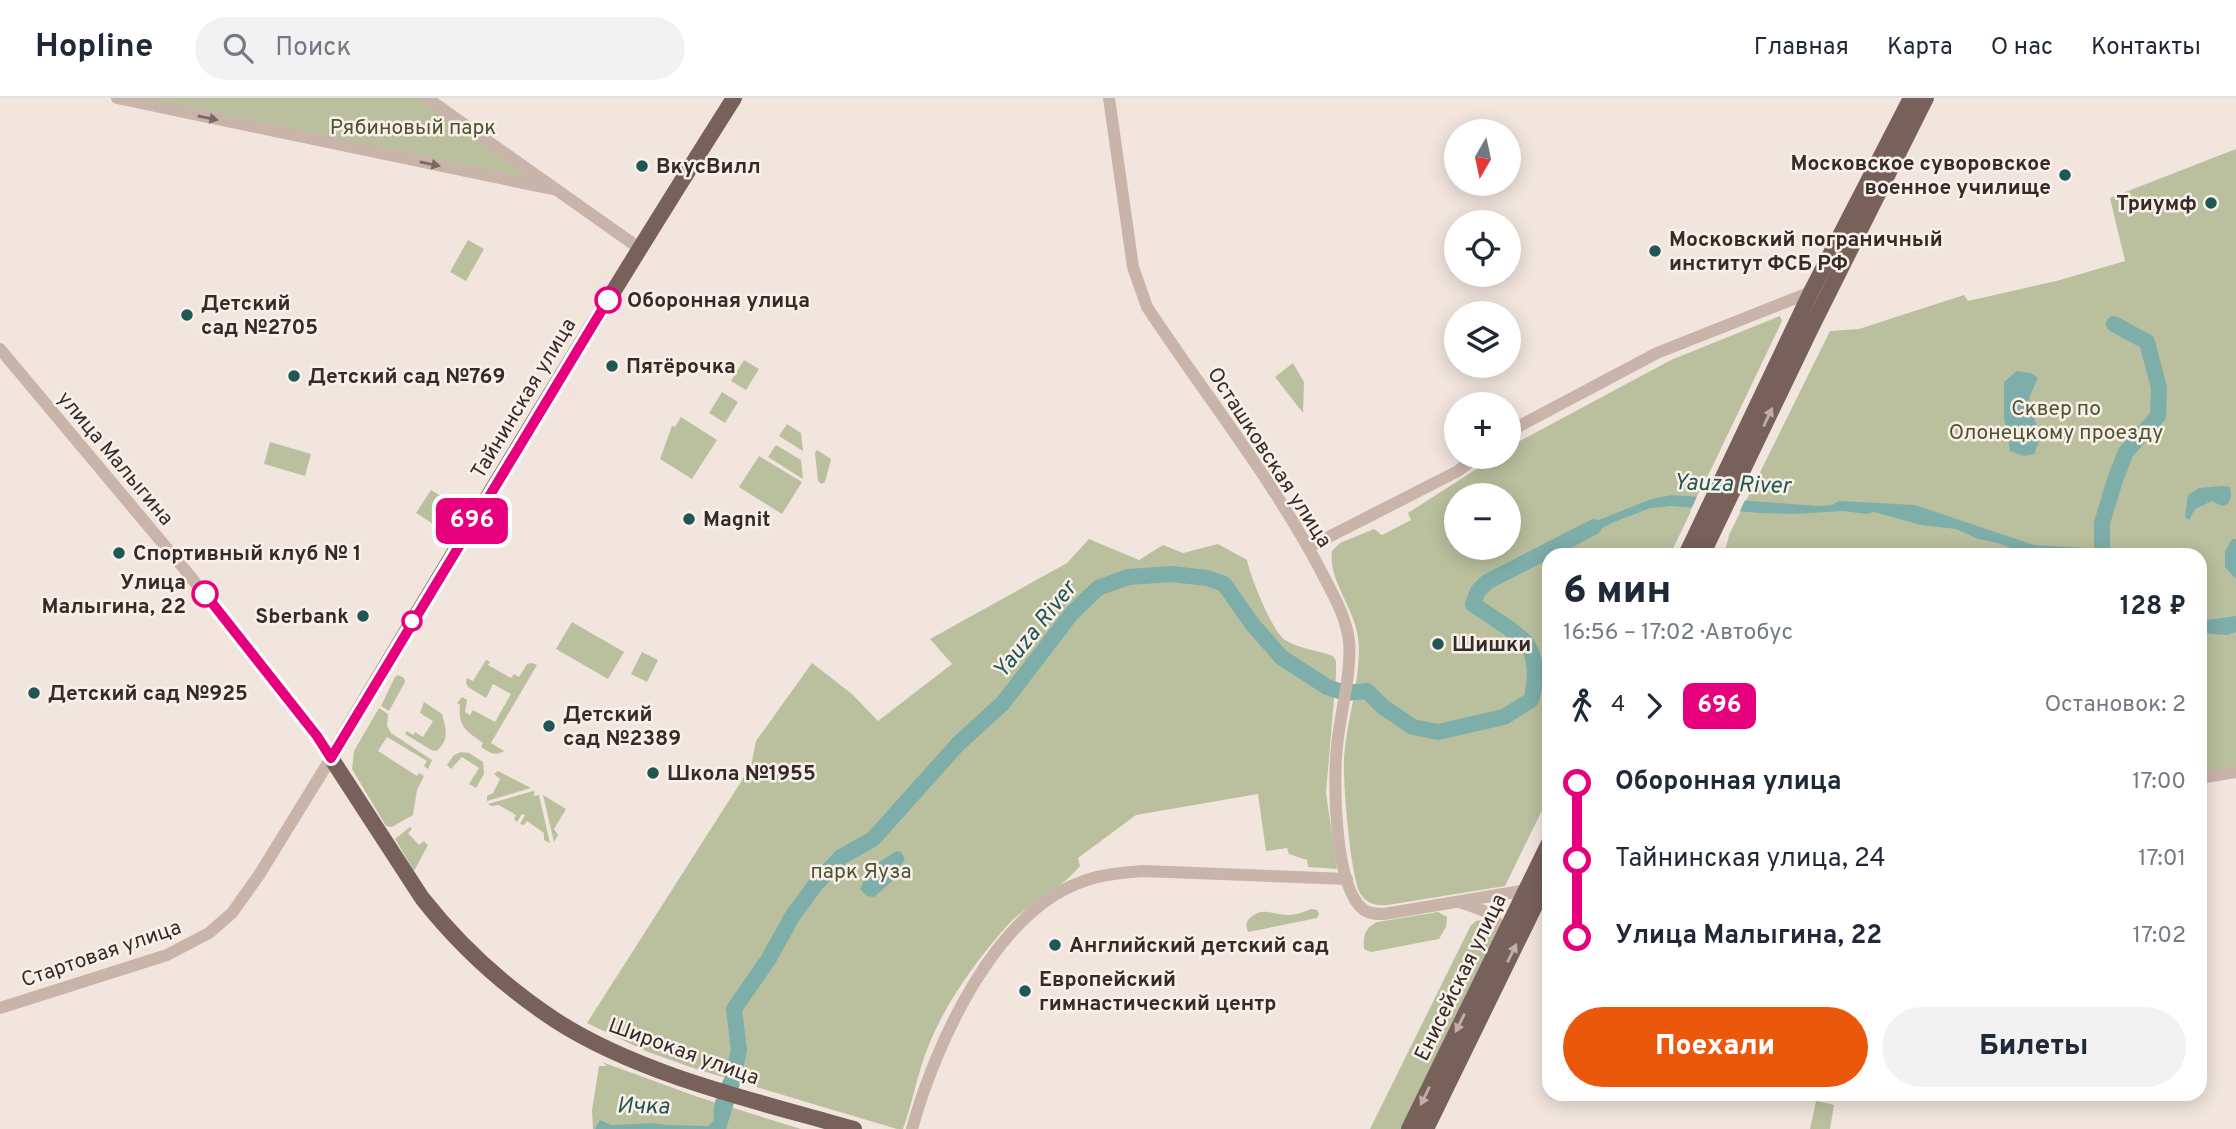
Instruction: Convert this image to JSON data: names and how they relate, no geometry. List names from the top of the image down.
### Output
{
  "streets": {
    "main road": ["Тайнинская улица", "Енисейская улица", "Широкая улица"],
    "street": ["Осташковская улица", "улица Малыгина", "Стартовая улица"]
  },
  "crossings": [
    ["Тайнинская улица", "улица Малыгина"],
    ["Тайнинская улица", "Стартовая улица"],
    ["Тайнинская улица", "Широкая улица"],
    ["Осташковская улица", "Енисейская улица"],
    ["улица Малыгина", "Стартовая улица"],
    ["улица Малыгина", "Широкая улица"],
    ["Стартовая улица", "Широкая улица"]
  ],
  "water": ["Yauza River", "Ичка"],
  "parks": ["Рябиновый парк", "Сквер по Олонецкому проезду", "парк Яуза"],
  "places": [
    "ВкусВилл",
    "Московское суворовское военное училище",
    "Триумф",
    "Московский пограничный институт ФСБ РФ",
    "Оборонная улица",
    "Детский сад №2705",
    "Пятёрочка",
    "Детский сад №769",
    "Magnit",
    "Спортивный клуб № 1",
    "Улица Малыгина, 22",
    "Sberbank",
    "Шишки",
    "Детский сад №925",
    "Детский сад №2389",
    "Школа №1955",
    "Английский детский сад",
    "Европейский гимнастический центр"
  ],
  "lines": ["bus line 696"],
  "north": "bottom",
  "page": {
    "header": "Hopline",
    "search": "Поиск",
    "nav": [
      "Главная",
      "Карта",
      "О нас",
      "Контакты"
    ],
    "on_map": "696",
    "map_buttons": ["+", "−"],
    "heading": ["6 мин", "16:56 – 17:02 · Автобус", "128 ₽"],
    "legs": ["4", "696", "Остановок: 2"],
    "list": [
      {
        "name": "Оборонная улица",
        "value": "17:00"
      },
      {
        "name": "Тайнинская улица, 24",
        "value": "17:01"
      },
      {
        "name": "Улица Малыгина, 22",
        "value": "17:02"
      }
    ],
    "buttons": ["Поехали", "Билеты"]
  }
}
